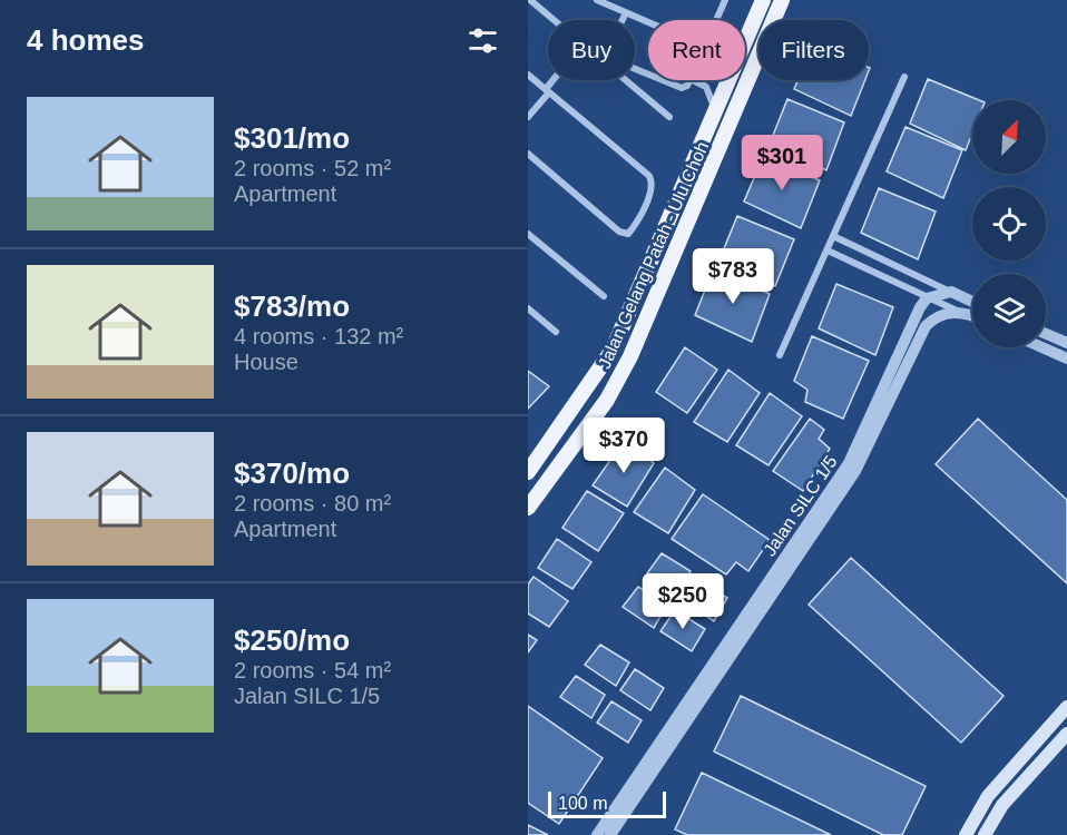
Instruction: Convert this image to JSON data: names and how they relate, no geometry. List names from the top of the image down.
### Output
{
  "streets": {
    "main road": ["Jalan Gelang Patah - Ulu Choh"],
    "street": ["Jalan SILC 1/5"]
  },
  "scale_bar": "100 m",
  "north": "top right",
  "page": {
    "heading": "4 homes",
    "chip": ["Buy", "Rent", "Filters"],
    "list": [
      {
        "name": "$301/mo",
        "note": "2 rooms · 52 m² · Apartment"
      },
      {
        "name": "$783/mo",
        "note": "4 rooms · 132 m² · House"
      },
      {
        "name": "$370/mo",
        "note": "2 rooms · 80 m² · Apartment"
      },
      {
        "name": "$250/mo",
        "note": "2 rooms · 54 m² · Jalan SILC 1/5"
      }
    ],
    "price": [
      "$301",
      "$783",
      "$370",
      "$250"
    ],
    "scale": "100 m"
  }
}
